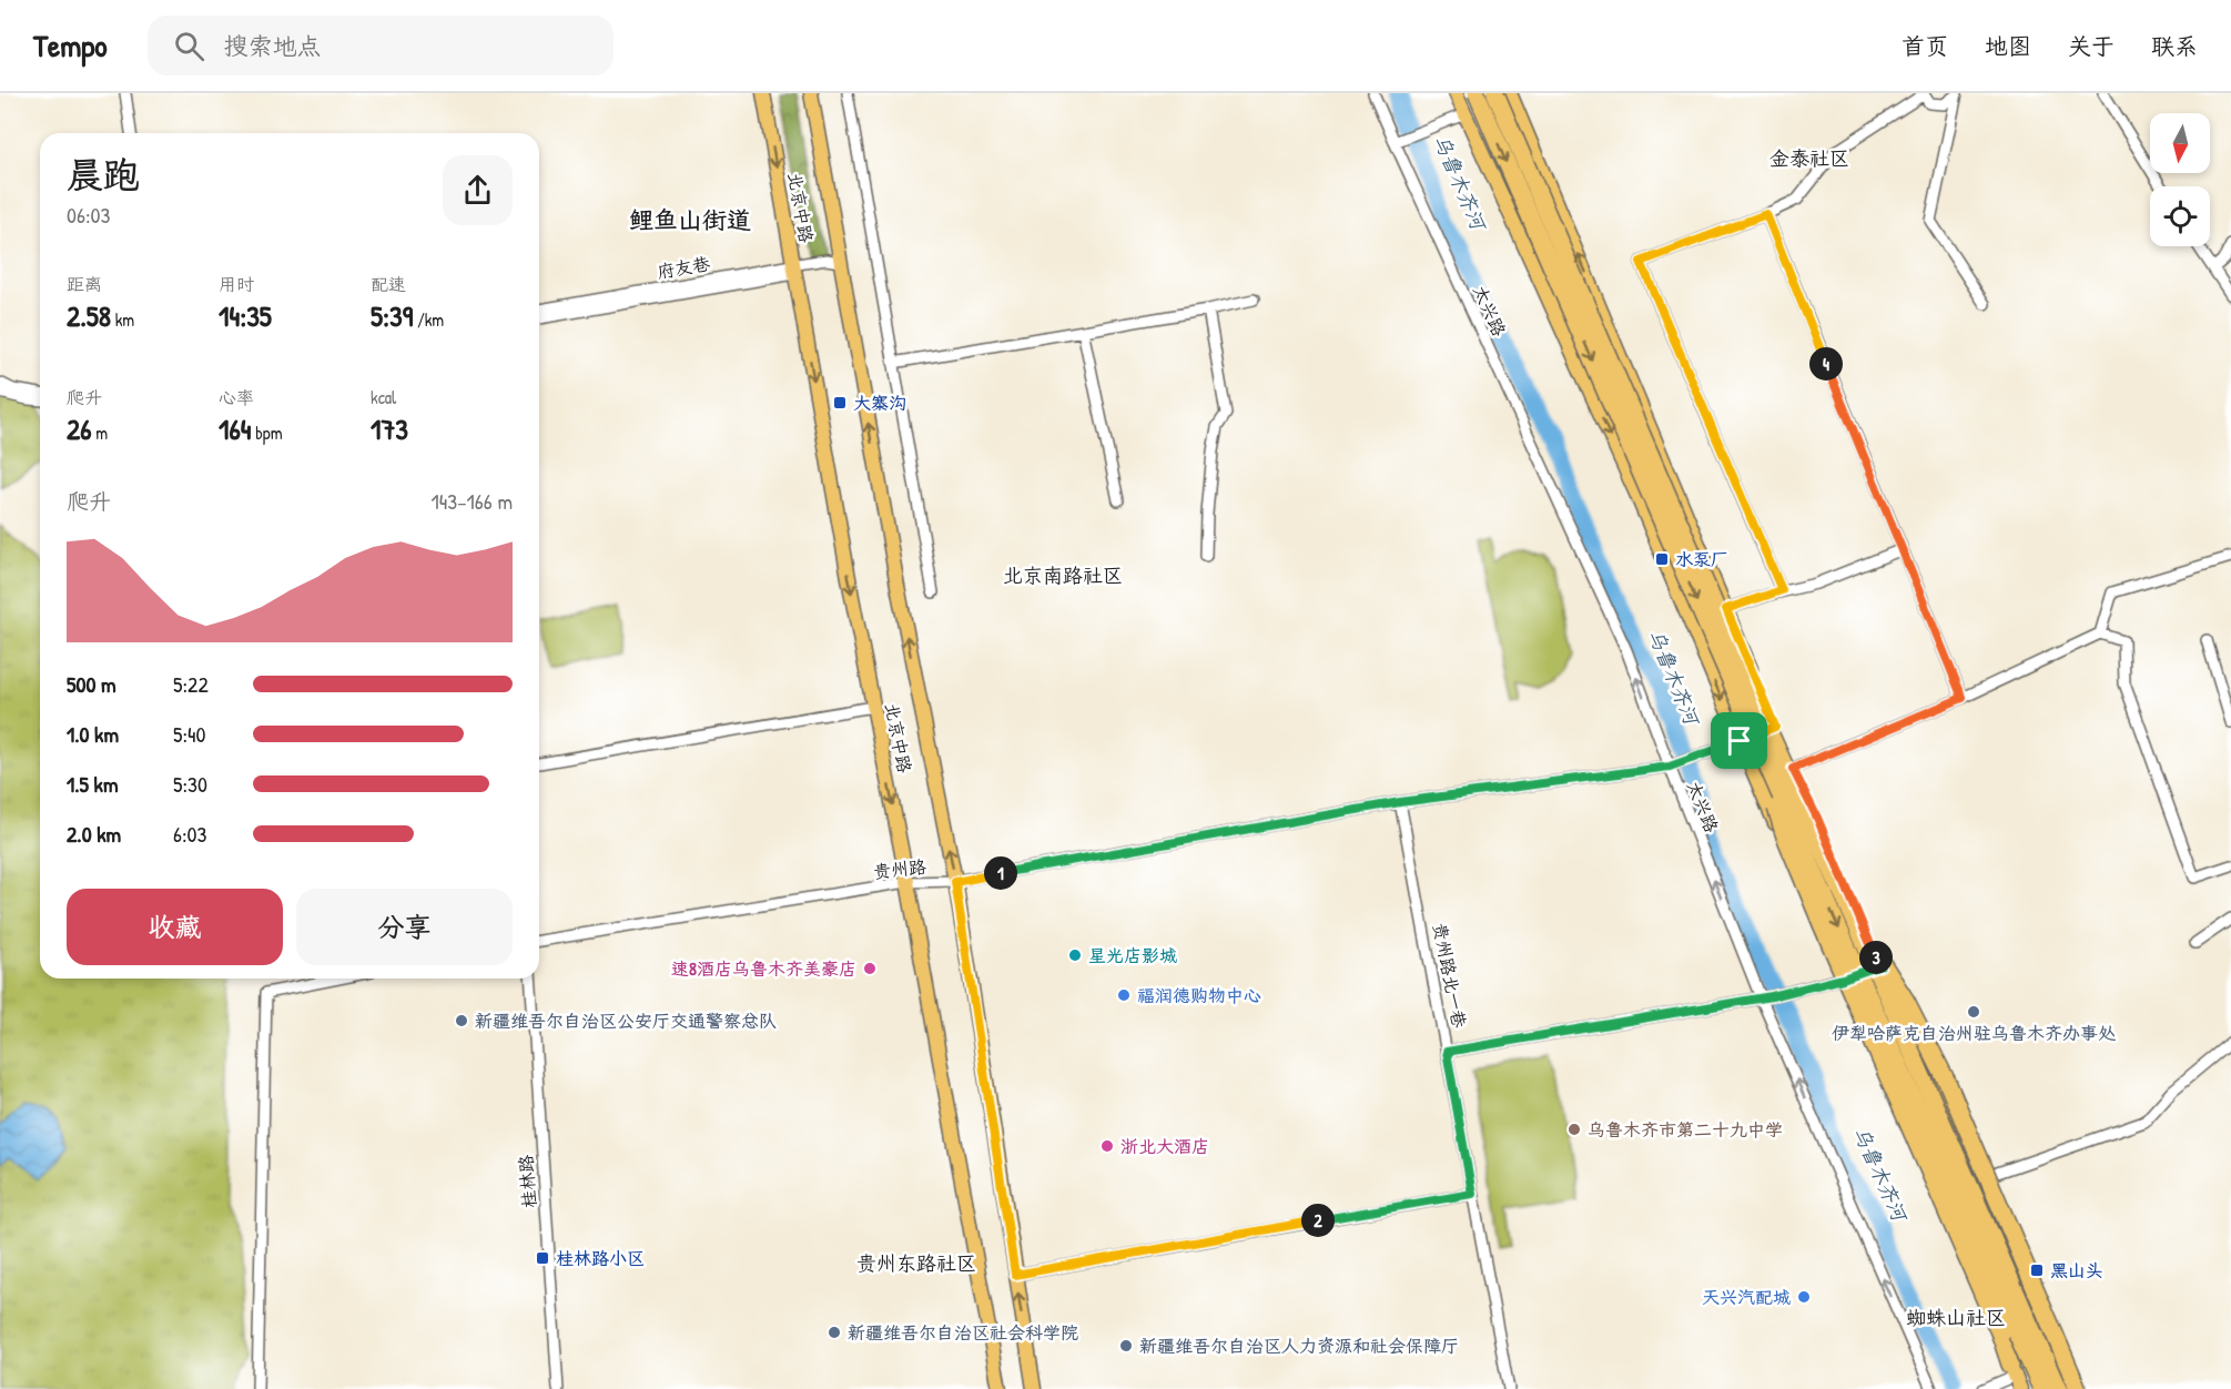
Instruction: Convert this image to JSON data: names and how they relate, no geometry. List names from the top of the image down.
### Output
{
  "streets": {
    "main road": ["北京中路"],
    "street": [
      "府友巷",
      "太兴路",
      "贵州路",
      "贵州路北一巷",
      "桂林路"
    ]
  },
  "crossings": [
    ["北京中路", "府友巷"],
    ["北京中路", "贵州路"],
    ["太兴路", "贵州路"],
    ["贵州路", "贵州路北一巷"]
  ],
  "one_way": ["太兴路"],
  "districts": [
    "金泰社区",
    "鲤鱼山街道",
    "北京南路社区",
    "贵州东路社区",
    "蜘蛛山社区"
  ],
  "water": ["乌鲁木齐河"],
  "places": {
    "transit": [
      "大寨沟",
      "水泵厂",
      "桂林路小区",
      "黑山头"
    ],
    "other": [
      "星光店影城",
      "速8酒店乌鲁木齐美豪店",
      "福润德购物中心",
      "伊犁哈萨克自治州驻乌鲁木齐办事处",
      "新疆维吾尔自治区公安厅交通警察总队",
      "乌鲁木齐市第二十九中学",
      "浙北大酒店",
      "天兴汽配城",
      "新疆维吾尔自治区社会科学院",
      "新疆维吾尔自治区人力资源和社会保障厅"
    ]
  },
  "north": "bottom",
  "page": {
    "header": "Tempo",
    "search": "搜索地点",
    "nav": [
      "首页",
      "地图",
      "关于",
      "联系"
    ],
    "heading": ["晨跑", "06:03"],
    "stats": [
      ["距离", "2.58 km"],
      ["用时", "14:35"],
      ["配速", "5:39 /km"],
      ["爬升", "26 m"],
      ["心率", "164 bpm"],
      ["kcal", "173"]
    ],
    "pins": [
      "4",
      "1",
      "3",
      "2"
    ],
    "chart": ["爬升", "143–166 m"],
    "list": [
      {
        "name": "500 m",
        "note": "5:22"
      },
      {
        "name": "1.0 km",
        "note": "5:40"
      },
      {
        "name": "1.5 km",
        "note": "5:30"
      },
      {
        "name": "2.0 km",
        "note": "6:03"
      }
    ],
    "buttons": ["收藏", "分享"]
  }
}
